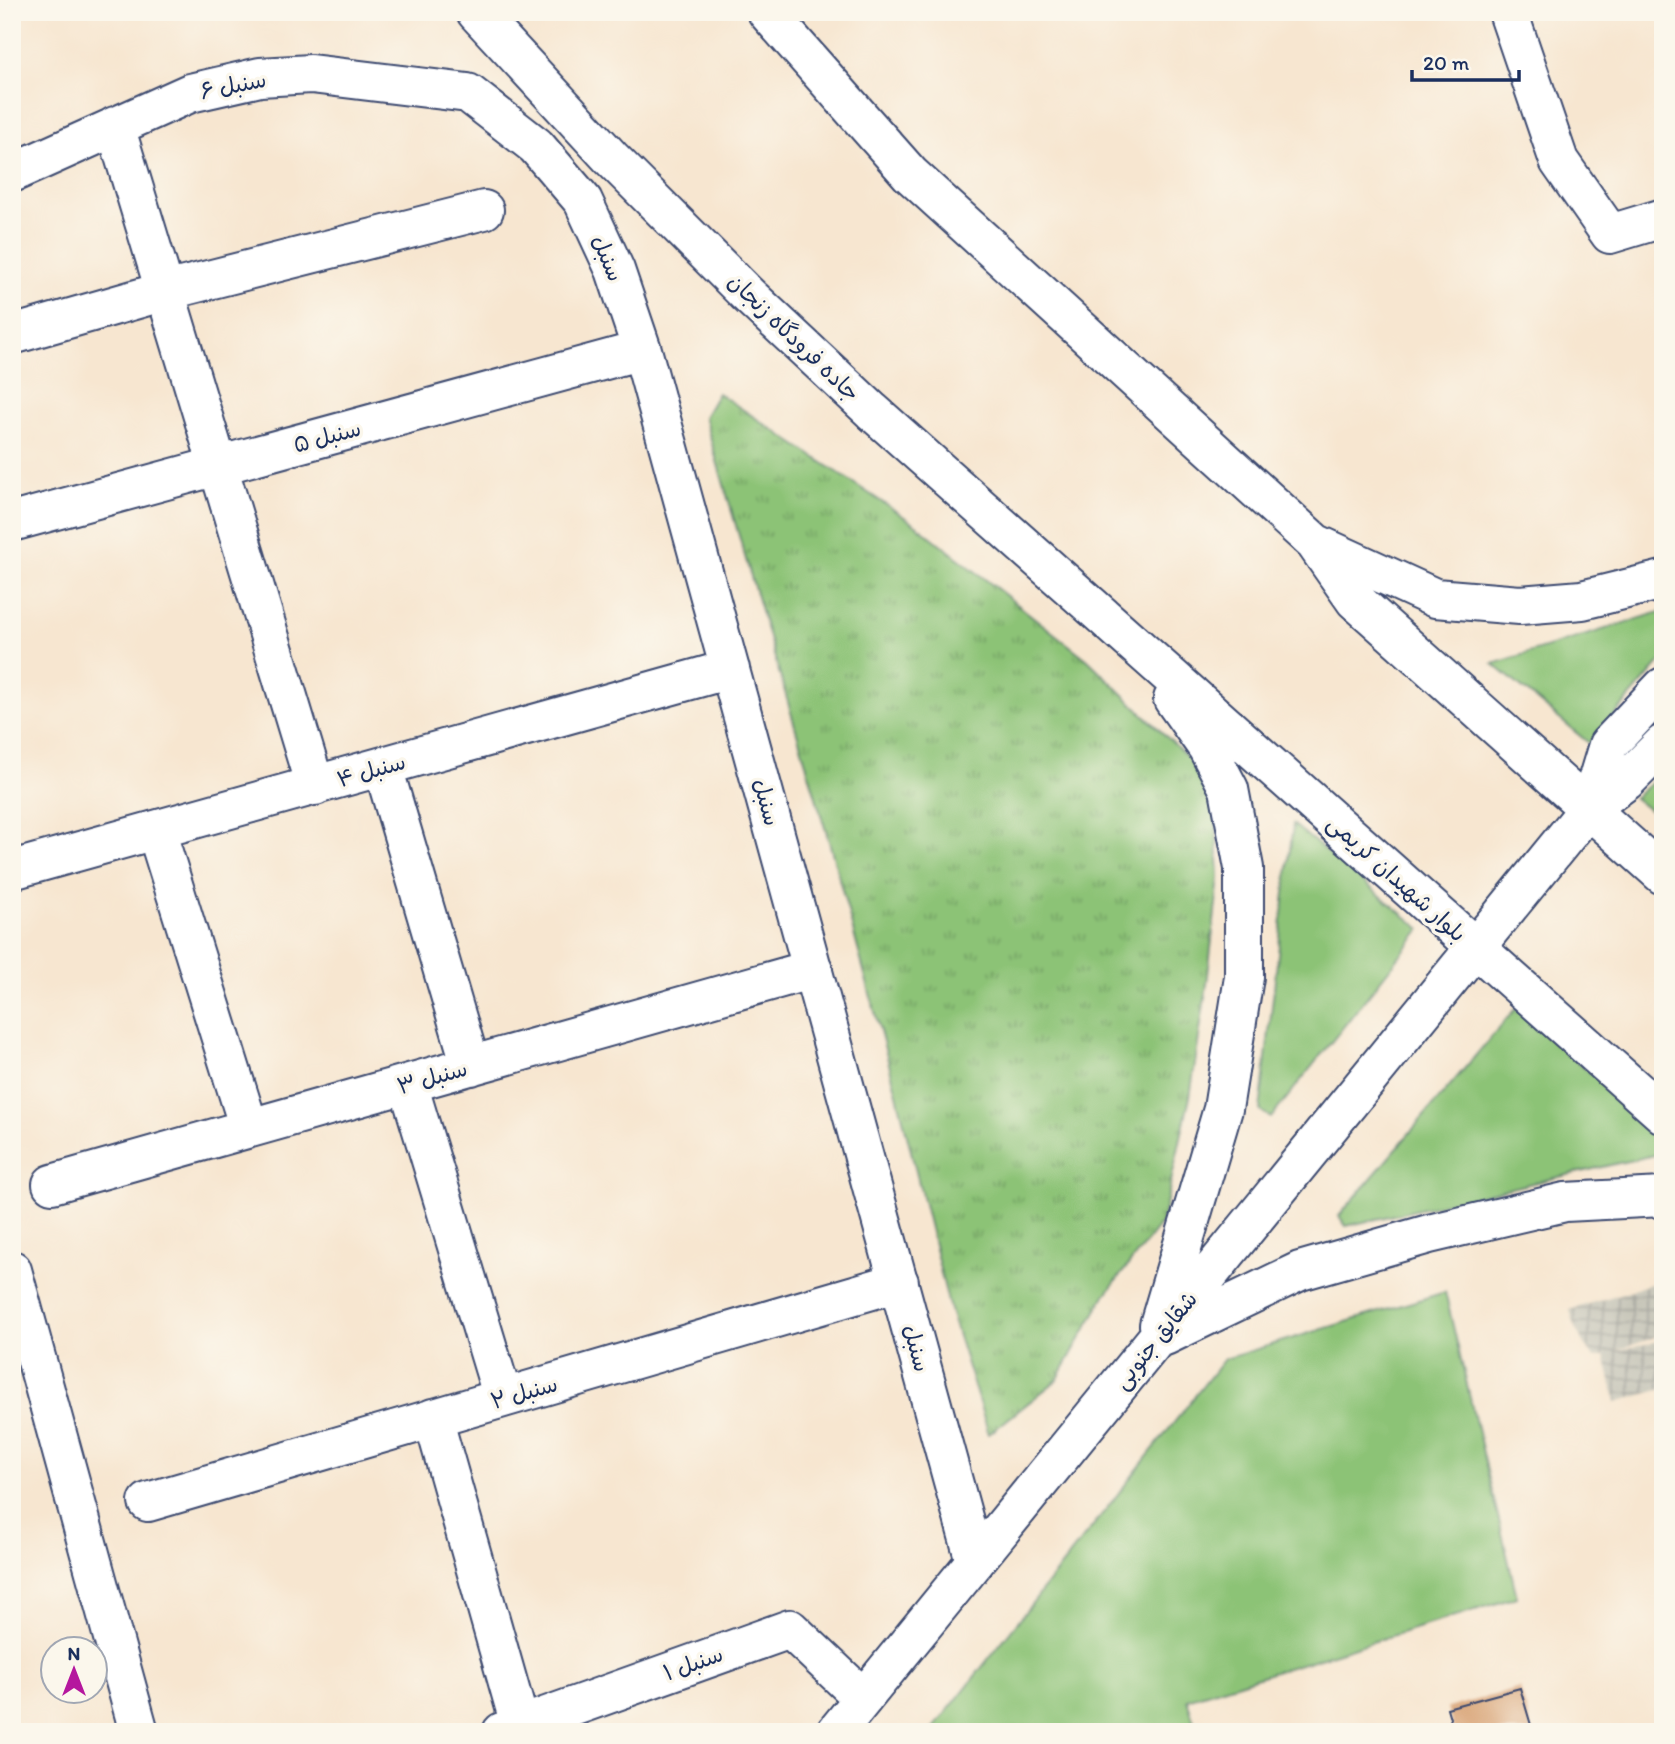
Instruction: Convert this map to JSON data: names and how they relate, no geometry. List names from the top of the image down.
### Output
{
  "streets": {
    "street": [
      "سنبل ۶",
      "سنبل",
      "جاده فرودگاه زنجان",
      "سنبل ۵",
      "سنبل ۴",
      "بلوار شهیدان کریمی",
      "سنبل ۳",
      "شقایق جنوبی",
      "سنبل ۲",
      "سنبل ۱"
    ]
  },
  "crossings": [
    ["سنبل ۶", "سنبل"],
    ["سنبل", "سنبل ۵"],
    ["سنبل", "سنبل ۴"],
    ["سنبل", "سنبل ۳"],
    ["سنبل", "شقایق جنوبی"],
    ["سنبل", "سنبل ۲"],
    ["جاده فرودگاه زنجان", "بلوار شهیدان کریمی"],
    ["بلوار شهیدان کریمی", "شقایق جنوبی"],
    ["شقایق جنوبی", "سنبل ۱"]
  ],
  "scale_bar": "20 m",
  "north": "top"
}
